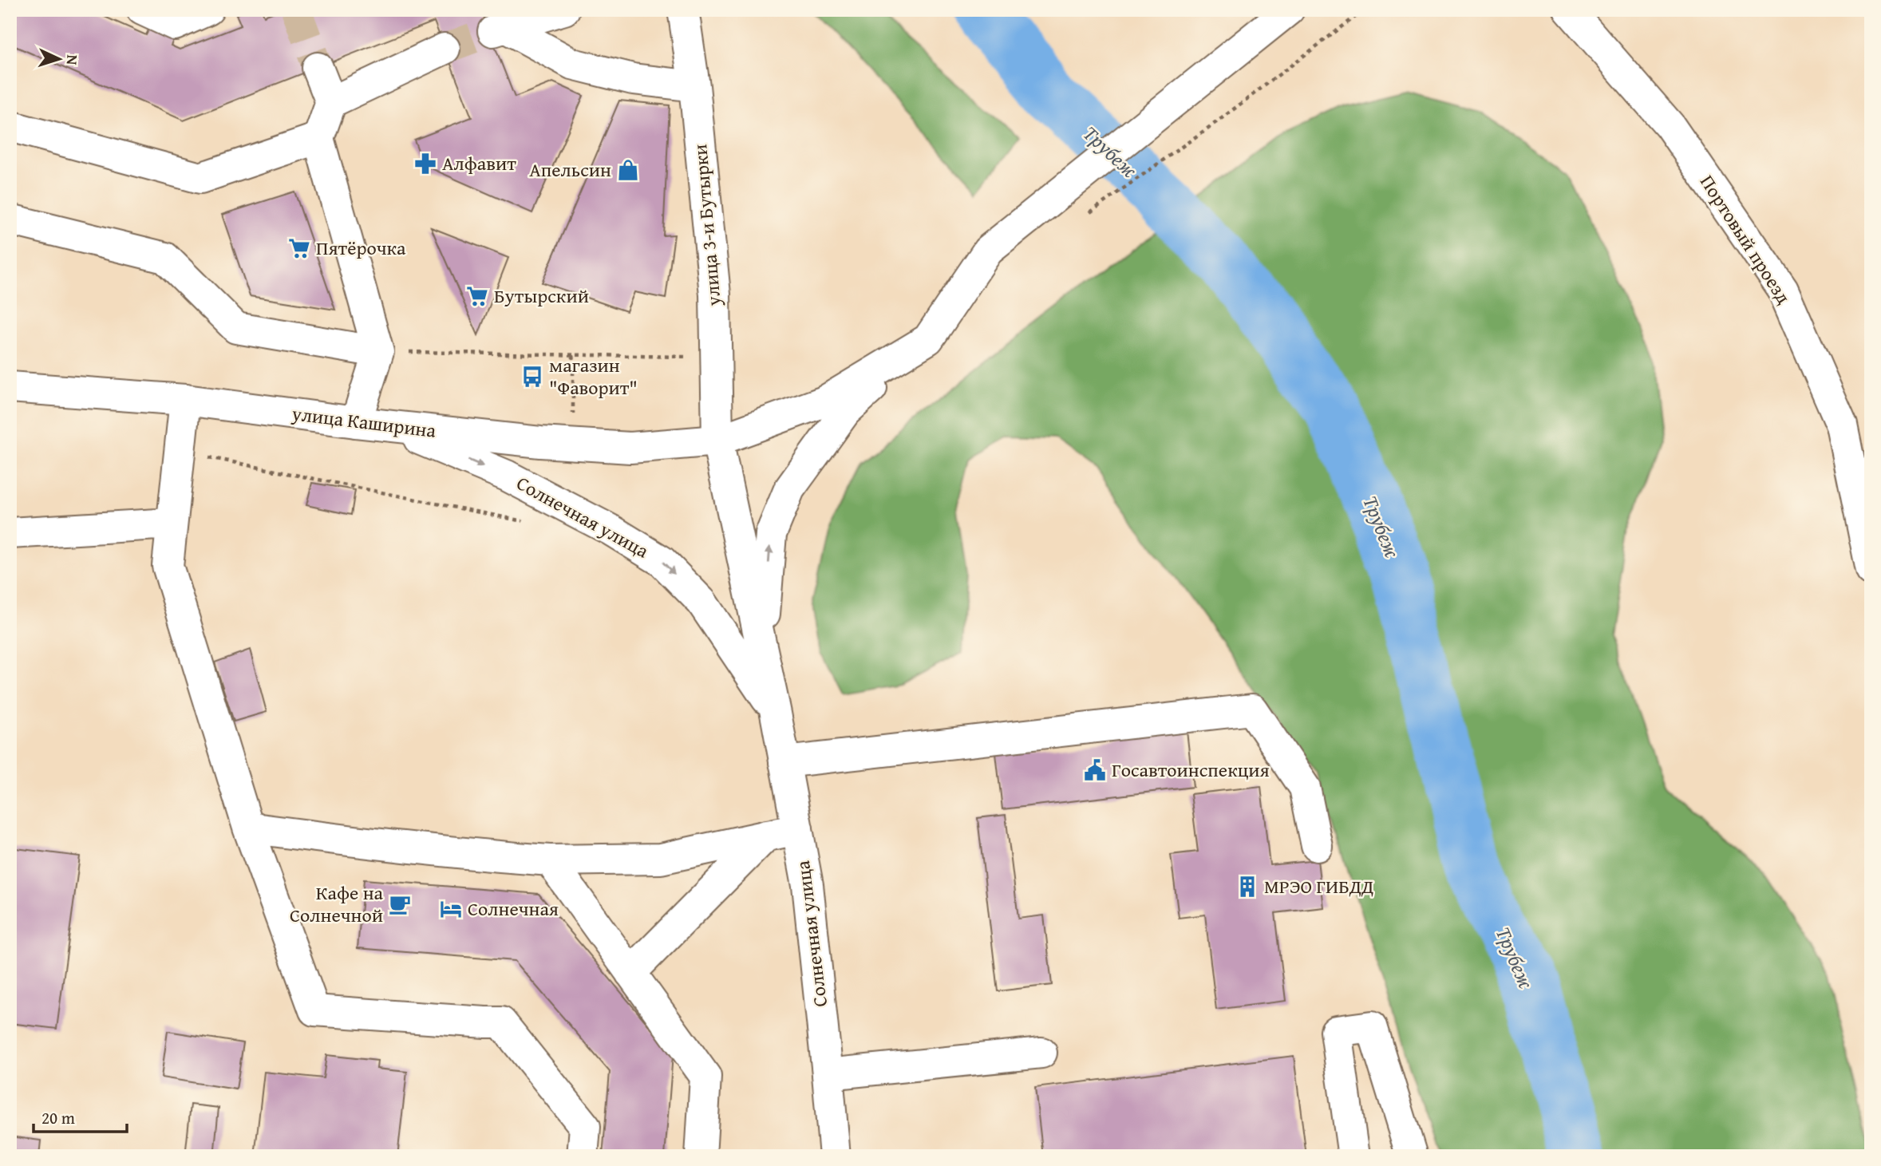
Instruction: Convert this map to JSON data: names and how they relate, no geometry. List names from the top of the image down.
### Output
{
  "streets": {
    "main road": [
      "улица 3-и Бутырки",
      "Портовый проезд",
      "улица Каширина",
      "Солнечная улица"
    ]
  },
  "crossings": [
    ["улица 3-и Бутырки", "улица Каширина"],
    ["улица 3-и Бутырки", "Солнечная улица"],
    ["улица Каширина", "Солнечная улица"]
  ],
  "one_way": ["Солнечная улица"],
  "water": ["Трубеж"],
  "places": {
    "pharmacy": ["Алфавит"],
    "shop": ["Апельсин"],
    "supermarket": ["Пятёрочка", "Бутырский"],
    "bus stop": ["магазин \"Фаворит\""],
    "public building": ["Госавтоинспекция"],
    "building": ["МРЭО ГИБДД"],
    "cafe": ["Кафе на Солнечной"],
    "hotel": ["Солнечная"]
  },
  "scale_bar": "20 m",
  "north": "right"
}
